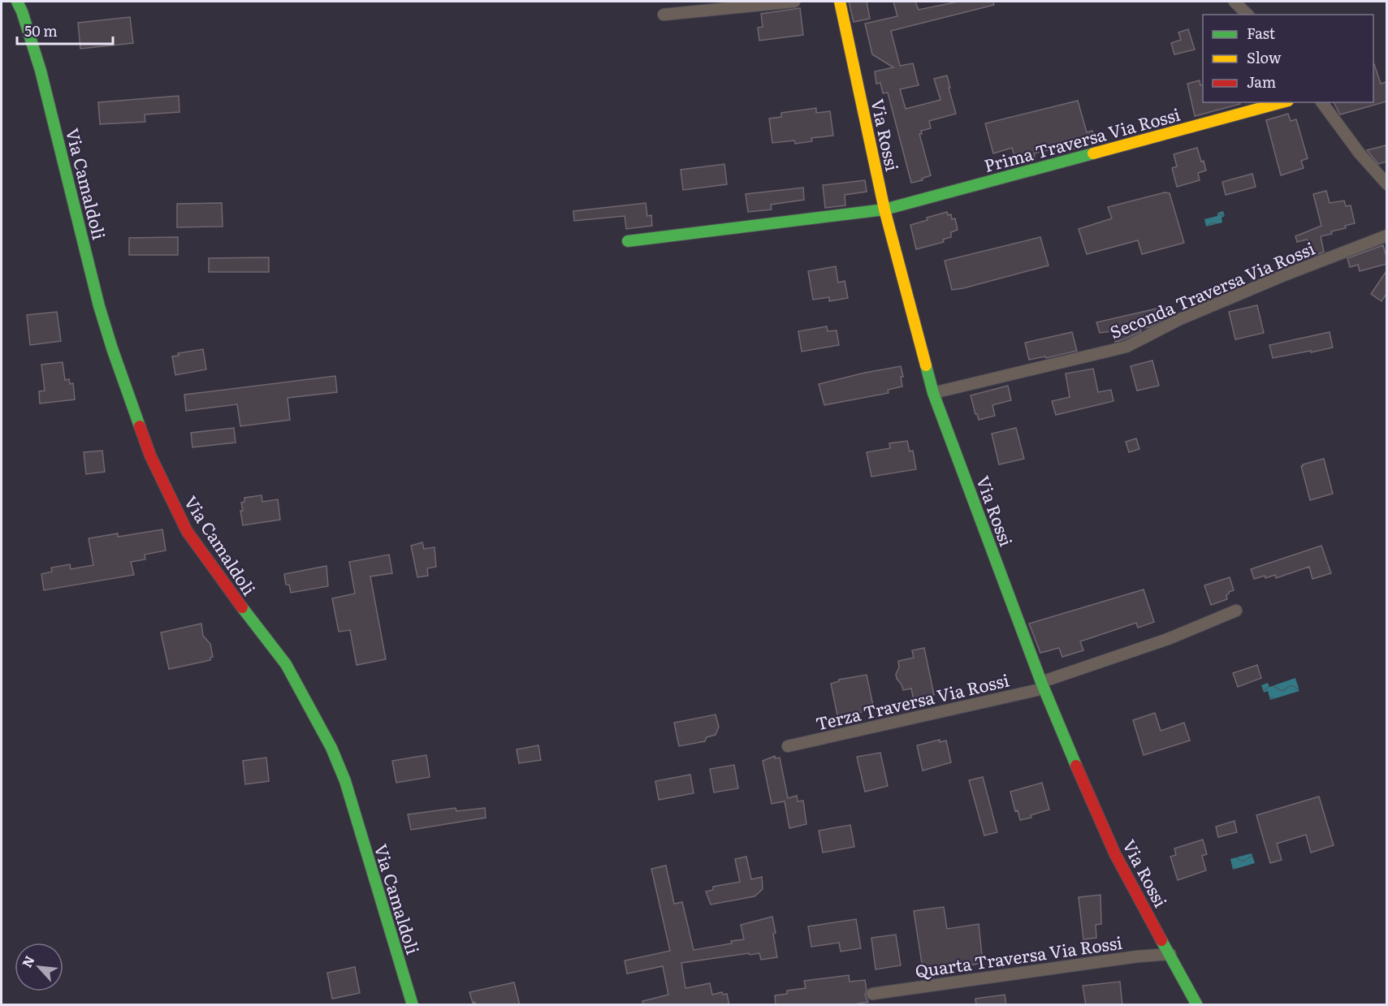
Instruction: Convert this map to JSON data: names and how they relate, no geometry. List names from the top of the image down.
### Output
{
  "streets": {
    "street": [
      "Via Rossi",
      "Prima Traversa Via Rossi",
      "Via Camaldoli",
      "Seconda Traversa Via Rossi",
      "Terza Traversa Via Rossi",
      "Quarta Traversa Via Rossi"
    ]
  },
  "crossings": [
    ["Via Rossi", "Prima Traversa Via Rossi"],
    ["Via Rossi", "Seconda Traversa Via Rossi"],
    ["Via Rossi", "Terza Traversa Via Rossi"],
    ["Via Rossi", "Quarta Traversa Via Rossi"]
  ],
  "legend": ["Fast", "Slow", "Jam"],
  "scale_bar": "50 m",
  "north": "top left"
}
